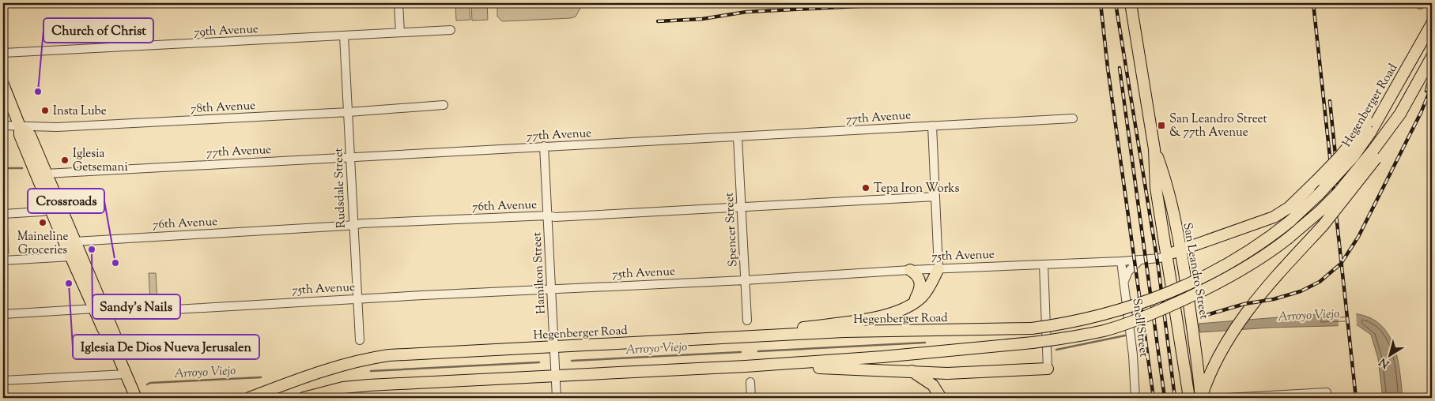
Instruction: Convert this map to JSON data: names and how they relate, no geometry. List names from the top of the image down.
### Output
{
  "streets": {
    "main road": ["Hegenberger Road", "75th Avenue", "San Leandro Street"],
    "street": [
      "79th Avenue",
      "78th Avenue",
      "77th Avenue",
      "Rudsdale Street",
      "76th Avenue",
      "Spencer Street",
      "Hamilton Street",
      "Snell Street"
    ]
  },
  "crossings": [
    ["79th Avenue", "Rudsdale Street"],
    ["Hegenberger Road", "75th Avenue"],
    ["Hegenberger Road", "Hamilton Street"],
    ["78th Avenue", "Rudsdale Street"],
    ["77th Avenue", "Rudsdale Street"],
    ["77th Avenue", "Spencer Street"],
    ["77th Avenue", "Hamilton Street"],
    ["Rudsdale Street", "76th Avenue"],
    ["Rudsdale Street", "75th Avenue"],
    ["76th Avenue", "Spencer Street"],
    ["76th Avenue", "Hamilton Street"],
    ["Spencer Street", "75th Avenue"],
    ["75th Avenue", "San Leandro Street"],
    ["75th Avenue", "Hamilton Street"],
    ["75th Avenue", "Snell Street"]
  ],
  "water": ["Arroyo Viejo"],
  "places": {
    "other": [
      "Church of Christ",
      "Insta Lube",
      "Iglesia Getsemani",
      "Tepa Iron Works",
      "Maineline Groceries",
      "Sandy's Nails",
      "Crossroads",
      "Iglesia De Dios Nueva Jerusalen"
    ],
    "transit": ["San Leandro Street & 77th Avenue"]
  },
  "north": "bottom left"
}
